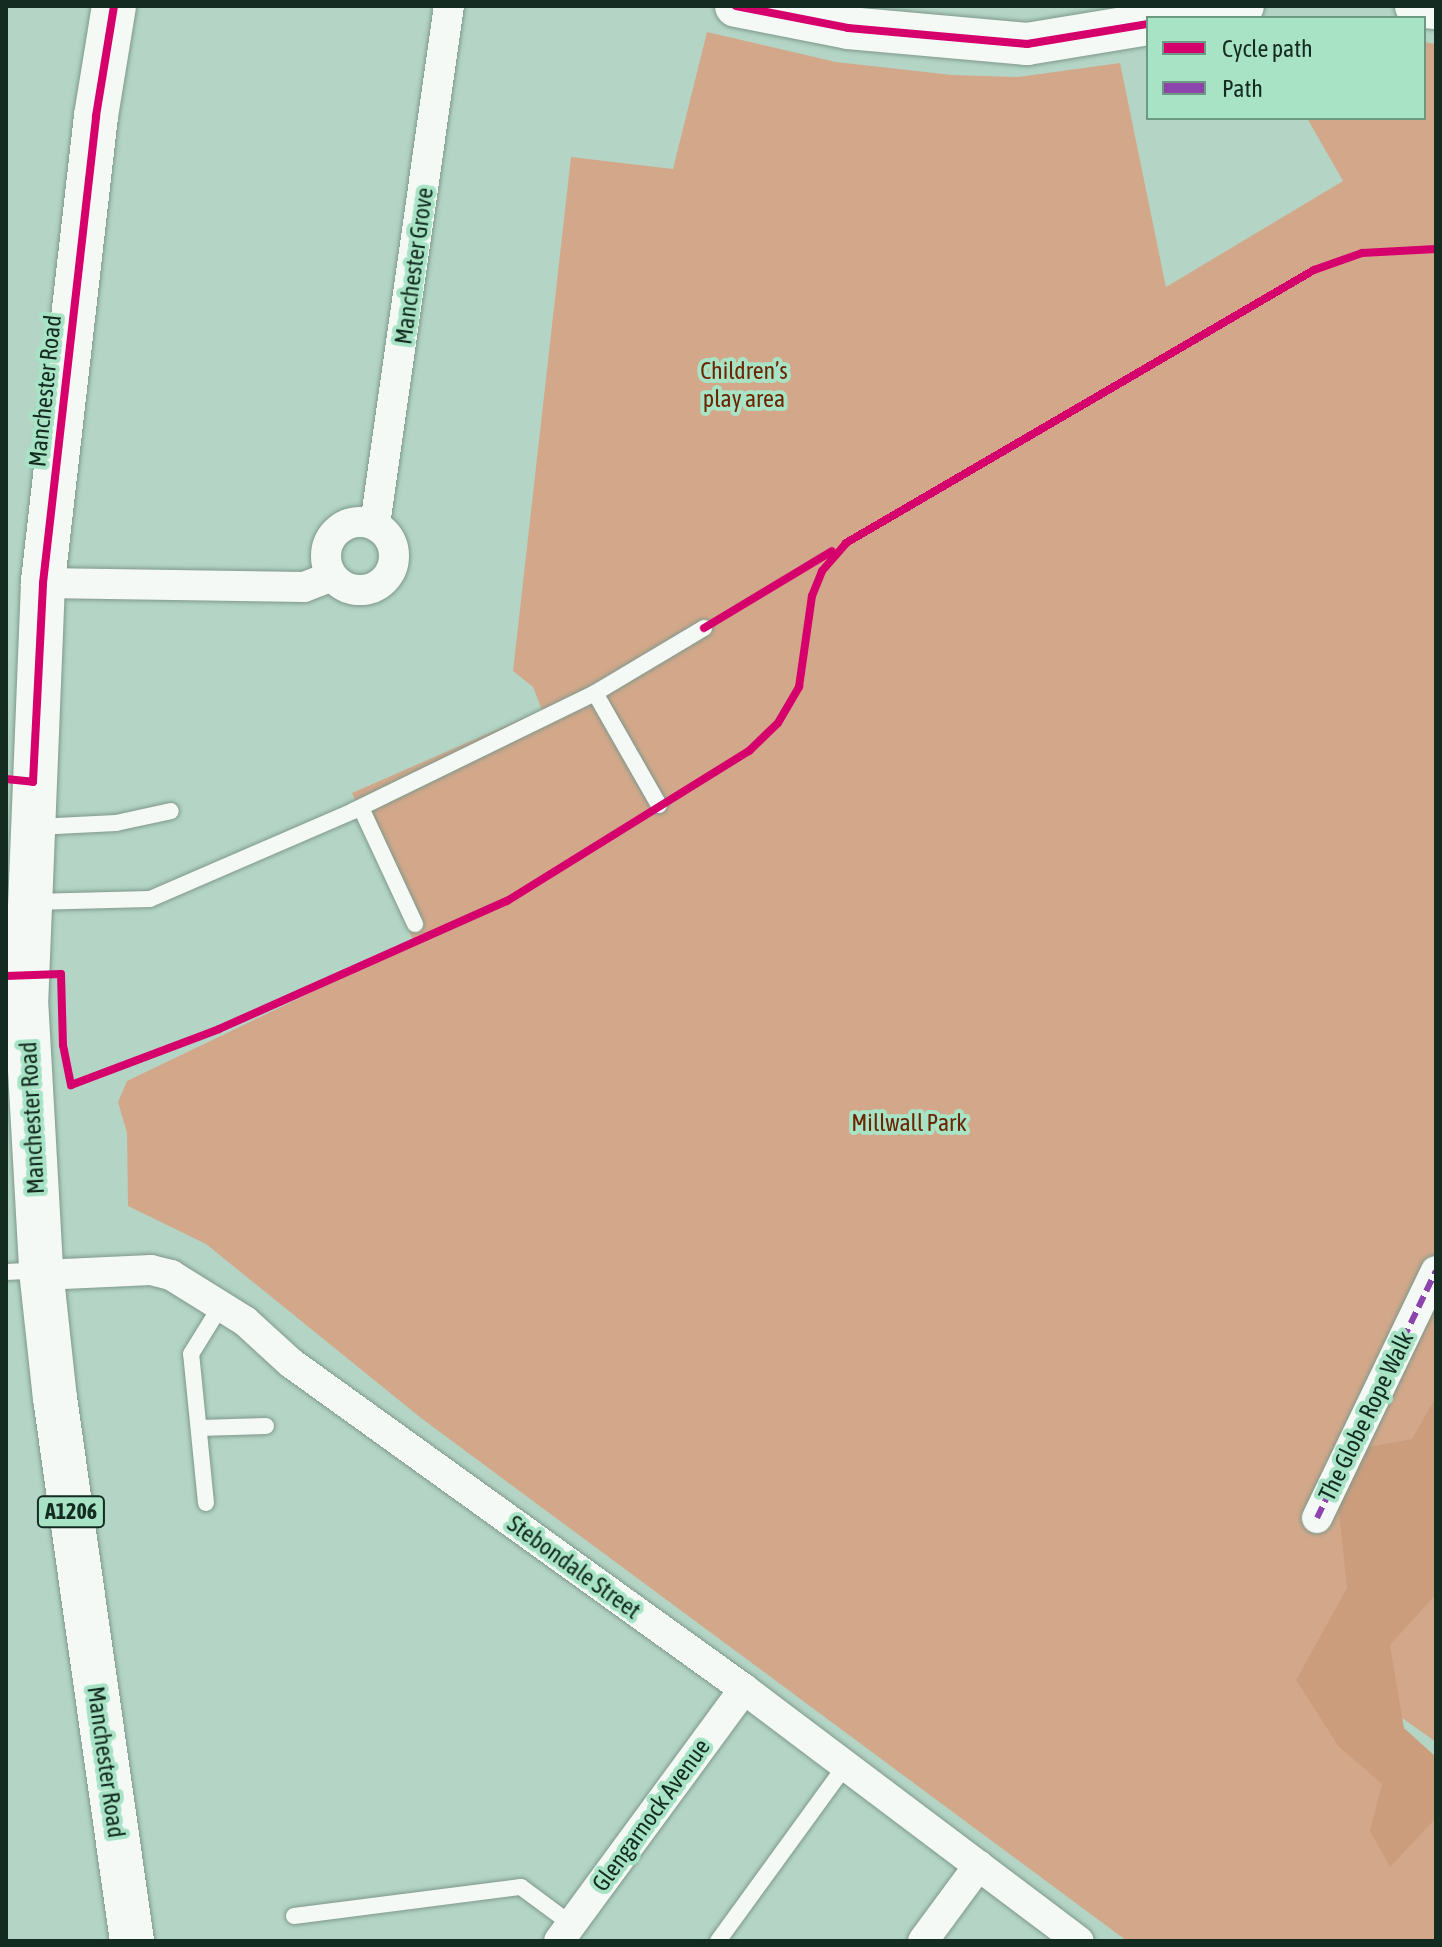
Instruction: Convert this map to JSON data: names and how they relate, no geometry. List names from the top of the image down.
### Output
{
  "streets": {
    "main road": ["Manchester Road", "A1206"],
    "street": [
      "Manchester Grove",
      "The Globe Rope Walk",
      "Stebondale Street",
      "Glengarnock Avenue"
    ]
  },
  "crossings": [
    ["Manchester Road", "Stebondale Street"],
    ["Stebondale Street", "Glengarnock Avenue"]
  ],
  "parks": ["Children’s play area", "Millwall Park"],
  "legend": ["Cycle path", "Path"]
}
